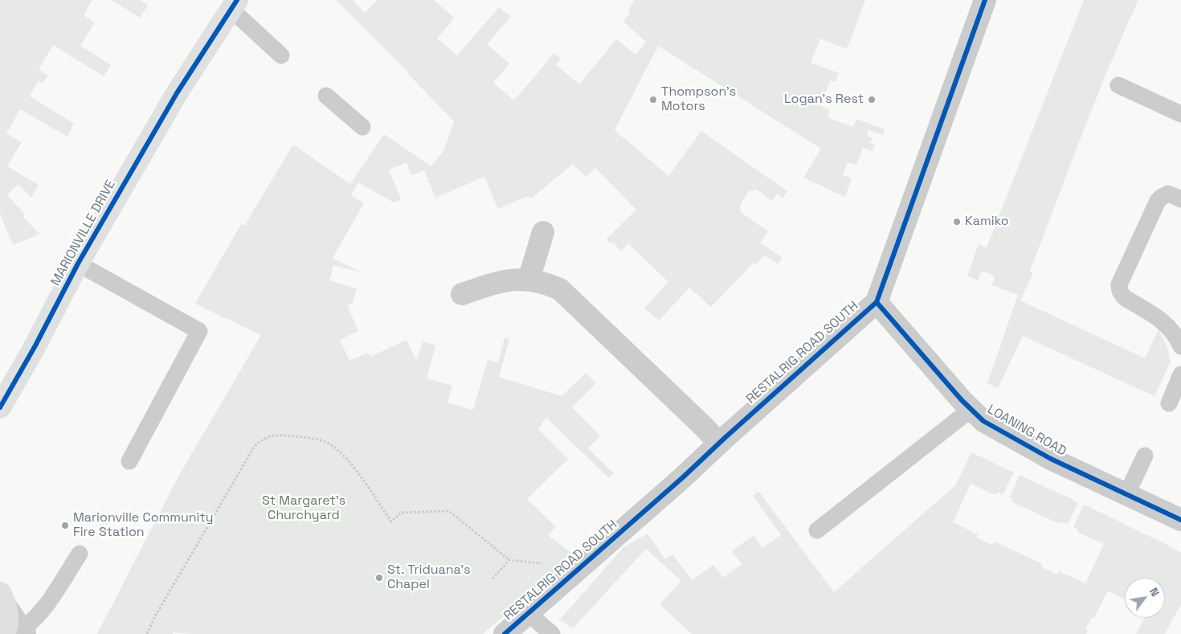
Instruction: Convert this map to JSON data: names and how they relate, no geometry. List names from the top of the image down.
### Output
{
  "streets": {
    "street": ["MARIONVILLE DRIVE", "RESTALRIG ROAD SOUTH", "LOANING ROAD"]
  },
  "crossings": [
    ["RESTALRIG ROAD SOUTH", "LOANING ROAD"]
  ],
  "parks": ["St Margaret's Churchyard"],
  "places": [
    "Thompson's Motors",
    "Logan’s Rest",
    "Kamiko",
    "Marionville Community Fire Station",
    "St. Triduana's Chapel"
  ],
  "north": "top right"
}
